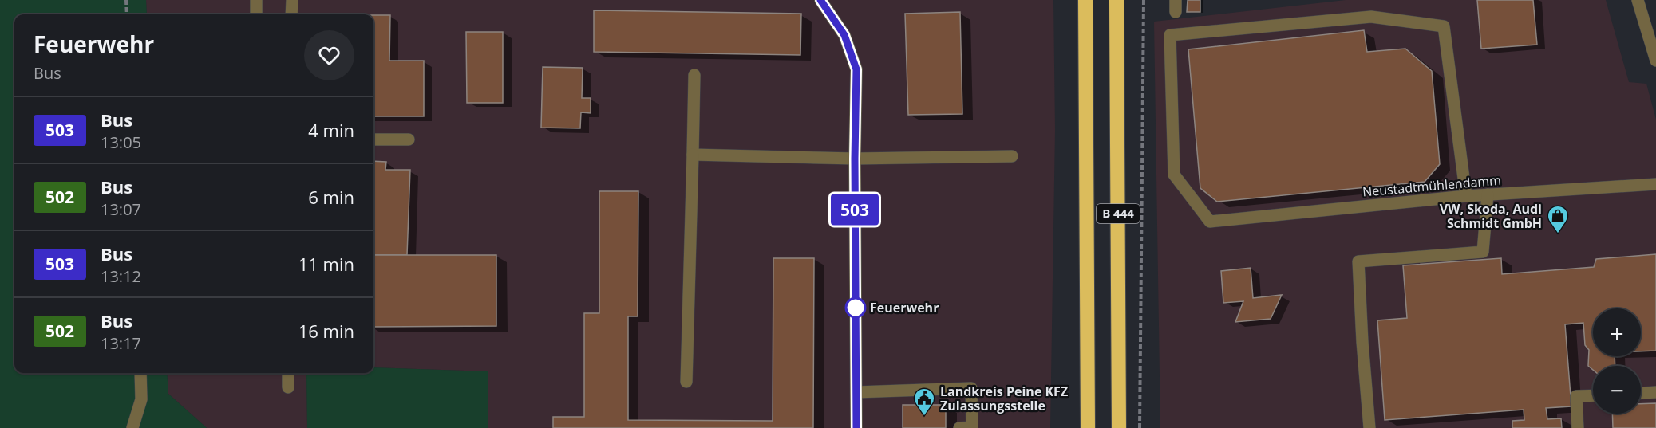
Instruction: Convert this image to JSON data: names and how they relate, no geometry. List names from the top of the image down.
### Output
{
  "streets": {
    "highway": ["B 444"],
    "street": ["Neustadtmühlendamm"]
  },
  "places": {
    "shop": ["VW, Skoda, Audi Schmidt GmbH"],
    "other": ["Feuerwehr"],
    "public building": ["Landkreis Peine KFZ Zulassungsstelle"]
  },
  "lines": ["bus line 503"],
  "page": {
    "on_map": "503",
    "heading": ["Feuerwehr", "Bus"],
    "list": [
      {
        "mark": "503",
        "name": "Bus",
        "note": "13:05",
        "value": "4 min"
      },
      {
        "mark": "502",
        "name": "Bus",
        "note": "13:07",
        "value": "6 min"
      },
      {
        "mark": "503",
        "name": "Bus",
        "note": "13:12",
        "value": "11 min"
      },
      {
        "mark": "502",
        "name": "Bus",
        "note": "13:17",
        "value": "16 min"
      }
    ],
    "map_buttons": ["+", "−"]
  }
}
